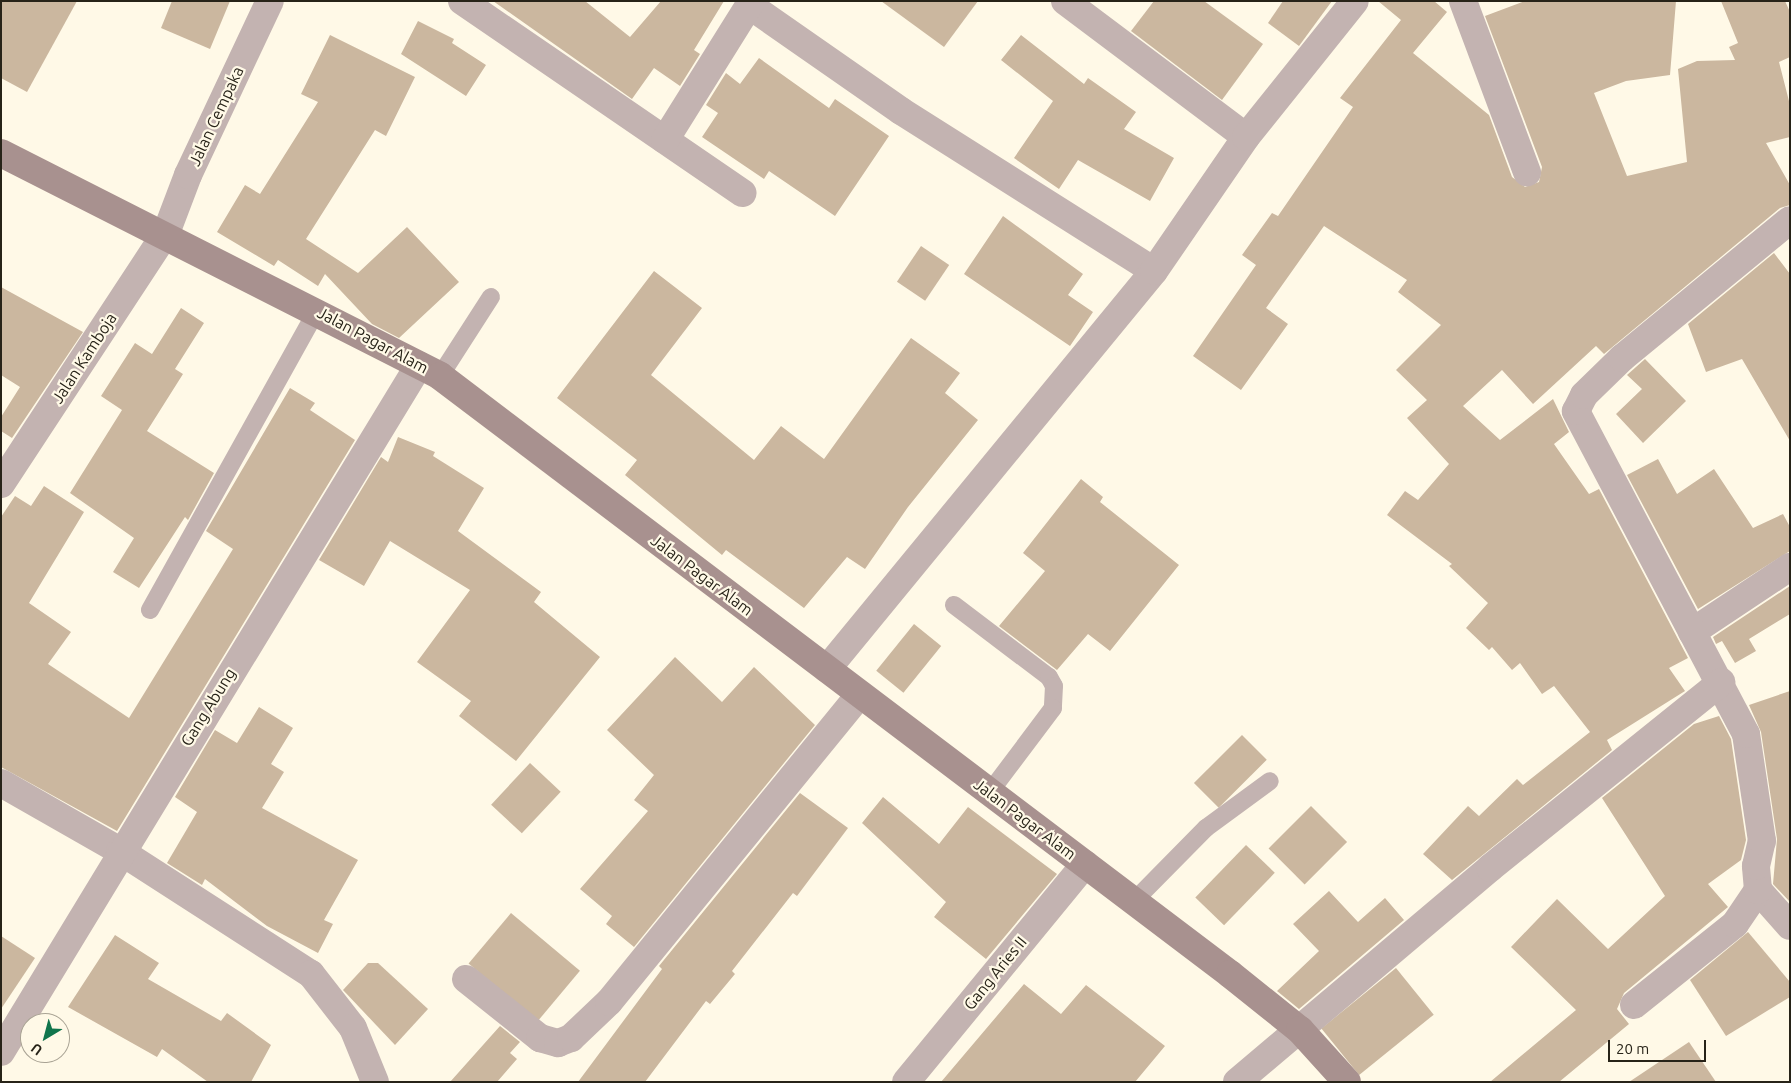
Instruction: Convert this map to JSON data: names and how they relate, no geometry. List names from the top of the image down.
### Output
{
  "streets": {
    "street": [
      "Jalan Cempaka",
      "Jalan Pagar Alam",
      "Jalan Kamboja",
      "Gang Abung",
      "Gang Aries II"
    ]
  },
  "crossings": [
    ["Jalan Cempaka", "Jalan Pagar Alam"],
    ["Jalan Cempaka", "Jalan Kamboja"],
    ["Jalan Pagar Alam", "Jalan Kamboja"],
    ["Jalan Pagar Alam", "Gang Abung"],
    ["Jalan Pagar Alam", "Gang Aries II"]
  ],
  "scale_bar": "20 m",
  "north": "bottom left"
}
